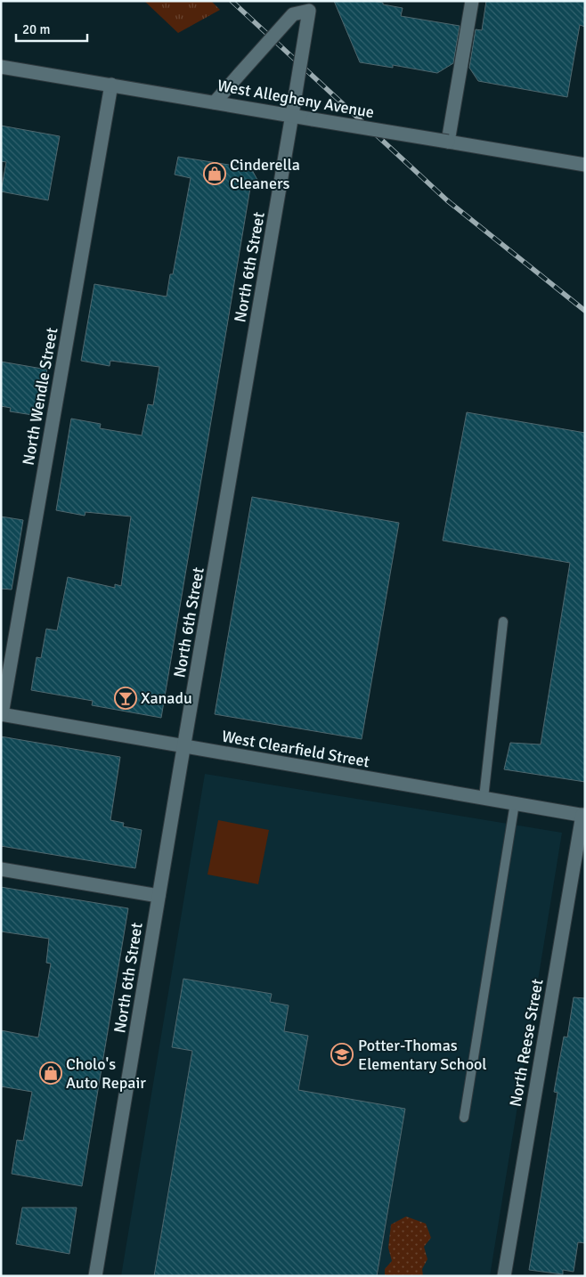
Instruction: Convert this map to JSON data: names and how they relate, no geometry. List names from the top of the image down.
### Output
{
  "streets": {
    "street": [
      "West Allegheny Avenue",
      "North 6th Street",
      "North Wendle Street",
      "West Clearfield Street",
      "North Reese Street"
    ]
  },
  "crossings": [
    ["West Allegheny Avenue", "North 6th Street"],
    ["West Allegheny Avenue", "North Wendle Street"],
    ["North 6th Street", "West Clearfield Street"],
    ["North Wendle Street", "West Clearfield Street"],
    ["West Clearfield Street", "North Reese Street"]
  ],
  "places": {
    "shop": ["Cinderella Cleaners", "Cholo's Auto Repair"],
    "bar": ["Xanadu"],
    "school or university": ["Potter-Thomas Elementary School"]
  },
  "scale_bar": "20 m"
}
